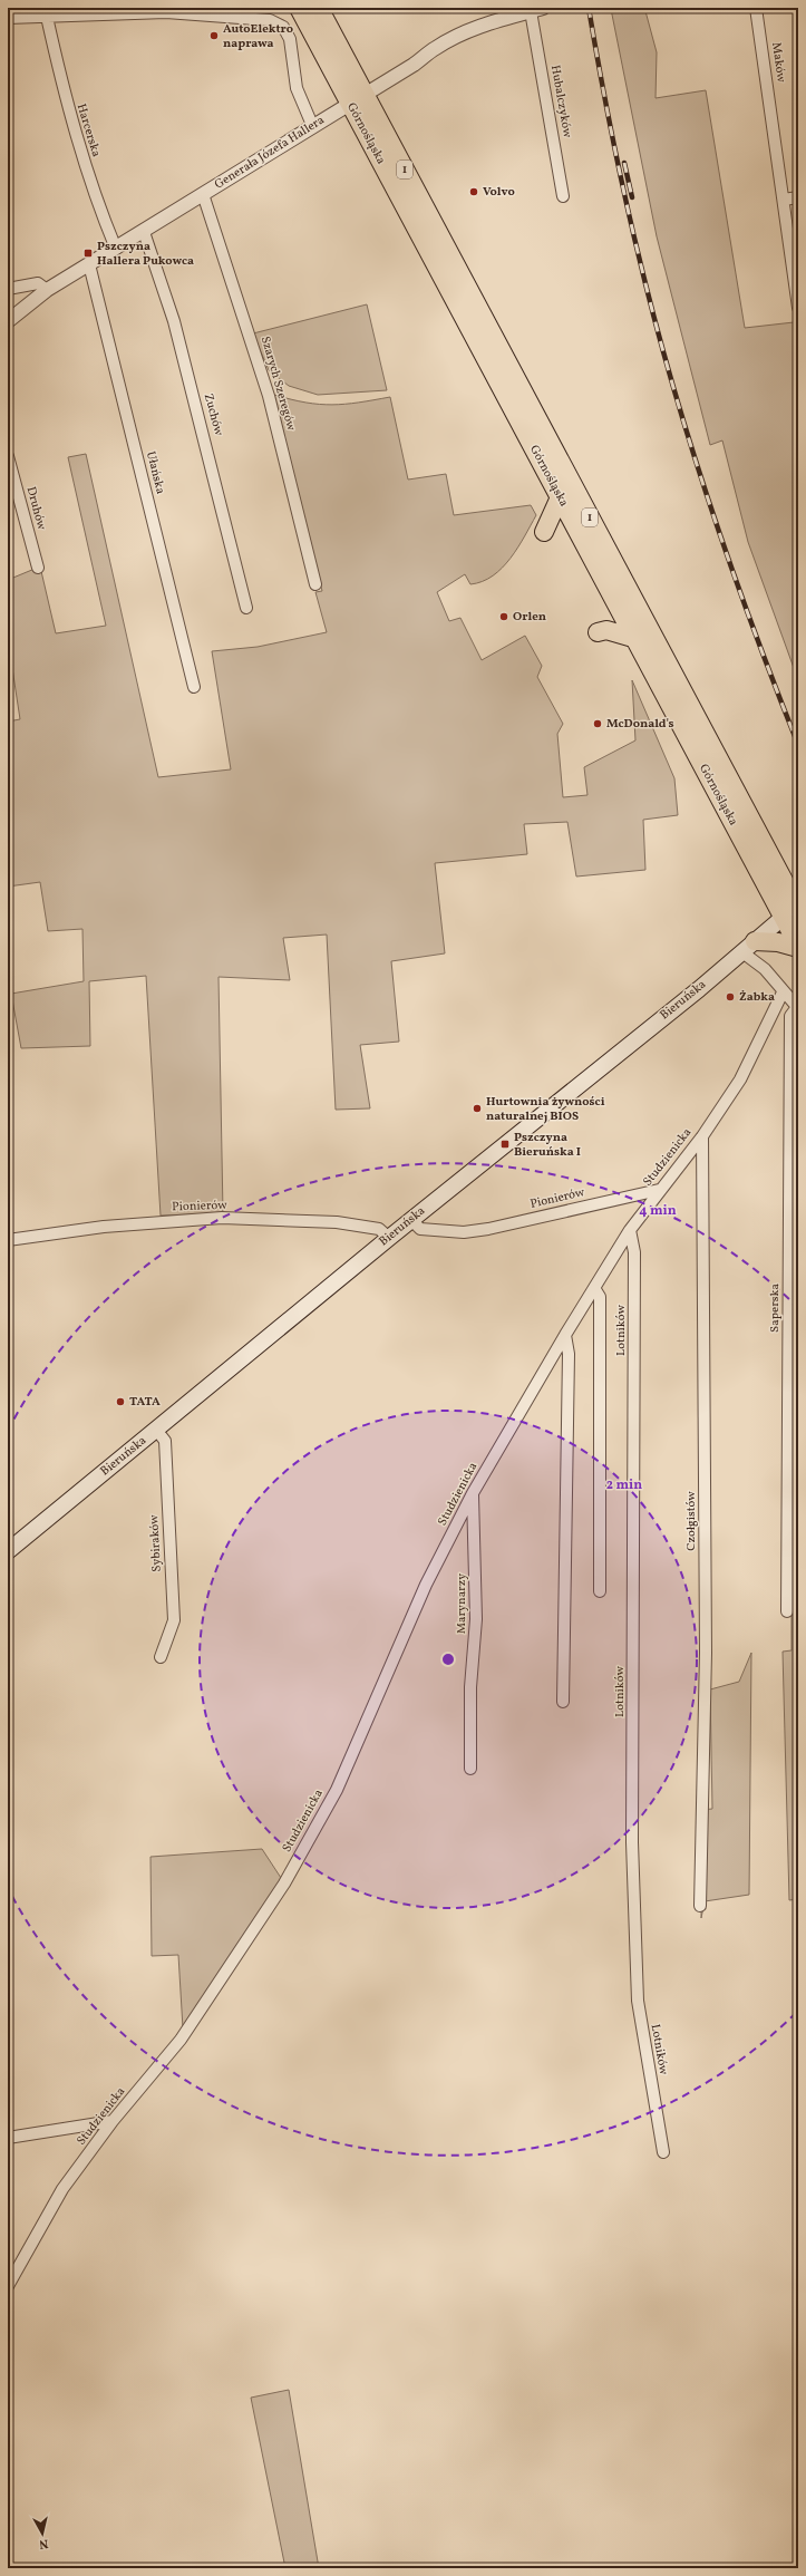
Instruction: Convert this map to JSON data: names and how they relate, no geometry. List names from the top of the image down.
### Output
{
  "streets": {
    "main road": ["Górnośląska", "1", "Bieruńska"],
    "street": [
      "Maków",
      "Hubalczyków",
      "Harcerska",
      "Generała Józefa Hallera",
      "Szarych Szeregów",
      "Zuchów",
      "Ułańska",
      "Druhów",
      "Studzienicka",
      "Pionierów",
      "Saperska",
      "Lotników",
      "Czołgistów",
      "Sybiraków",
      "Marynarzy"
    ]
  },
  "crossings": [
    ["Hubalczyków", "Generała Józefa Hallera"],
    ["Harcerska", "Generała Józefa Hallera"],
    ["Górnośląska", "Generała Józefa Hallera"],
    ["Górnośląska", "Bieruńska"],
    ["Generała Józefa Hallera", "Szarych Szeregów"],
    ["Generała Józefa Hallera", "Zuchów"],
    ["Generała Józefa Hallera", "Ułańska"],
    ["Bieruńska", "Pionierów"],
    ["Bieruńska", "Sybiraków"],
    ["Studzienicka", "Pionierów"],
    ["Studzienicka", "Lotników"],
    ["Studzienicka", "Czołgistów"],
    ["Studzienicka", "Marynarzy"]
  ],
  "places": {
    "other": [
      "AutoElektro naprawa",
      "Volvo",
      "Orlen",
      "McDonald's",
      "Żabka",
      "Hurtownia żywności naturalnej BIOS",
      "TATA"
    ],
    "transit": ["Pszczyna Hallera Pukowca", "Pszczyna Bieruńska I"]
  },
  "north": "bottom",
  "rings": ["4 min", "2 min"]
}
